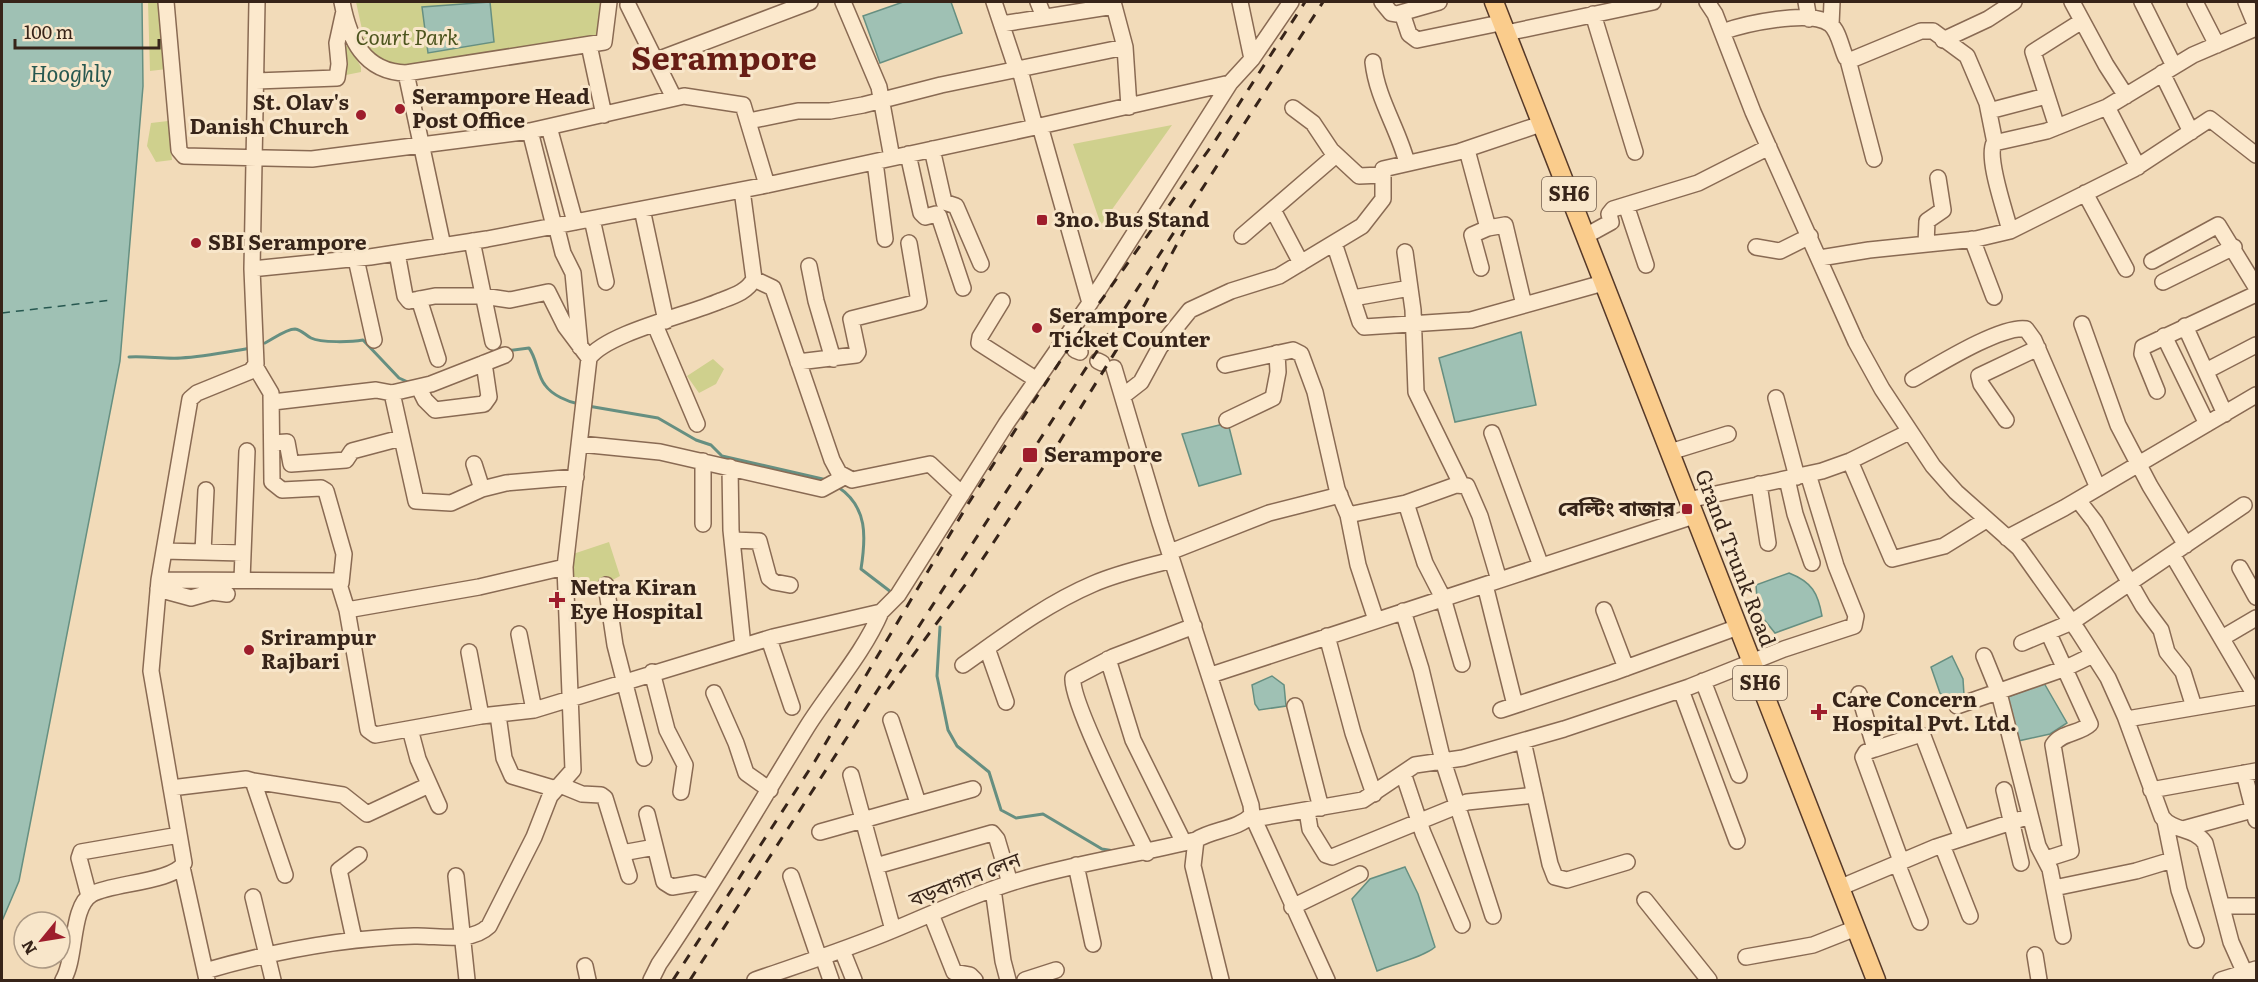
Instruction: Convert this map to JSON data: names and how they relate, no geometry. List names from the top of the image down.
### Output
{
  "streets": {
    "main road": ["SH6", "Grand Trunk Road"],
    "street": ["বড়বাগান লেন"]
  },
  "crossings": [
    ["SH6", "Grand Trunk Road"]
  ],
  "districts": ["Serampore"],
  "water": ["Hooghly"],
  "parks": ["Court Park"],
  "places": {
    "other": [
      "Serampore Head Post Office",
      "St. Olav's Danish Church",
      "SBI Serampore",
      "Serampore Ticket Counter",
      "Srirampur Rajbari"
    ],
    "transit": ["3no. Bus Stand", "Serampore", "বেল্টিং বাজার"],
    "health": ["Netra Kiran Eye Hospital", "Care Concern Hospital Pvt. Ltd."]
  },
  "scale_bar": "100 m",
  "north": "bottom left"
}
